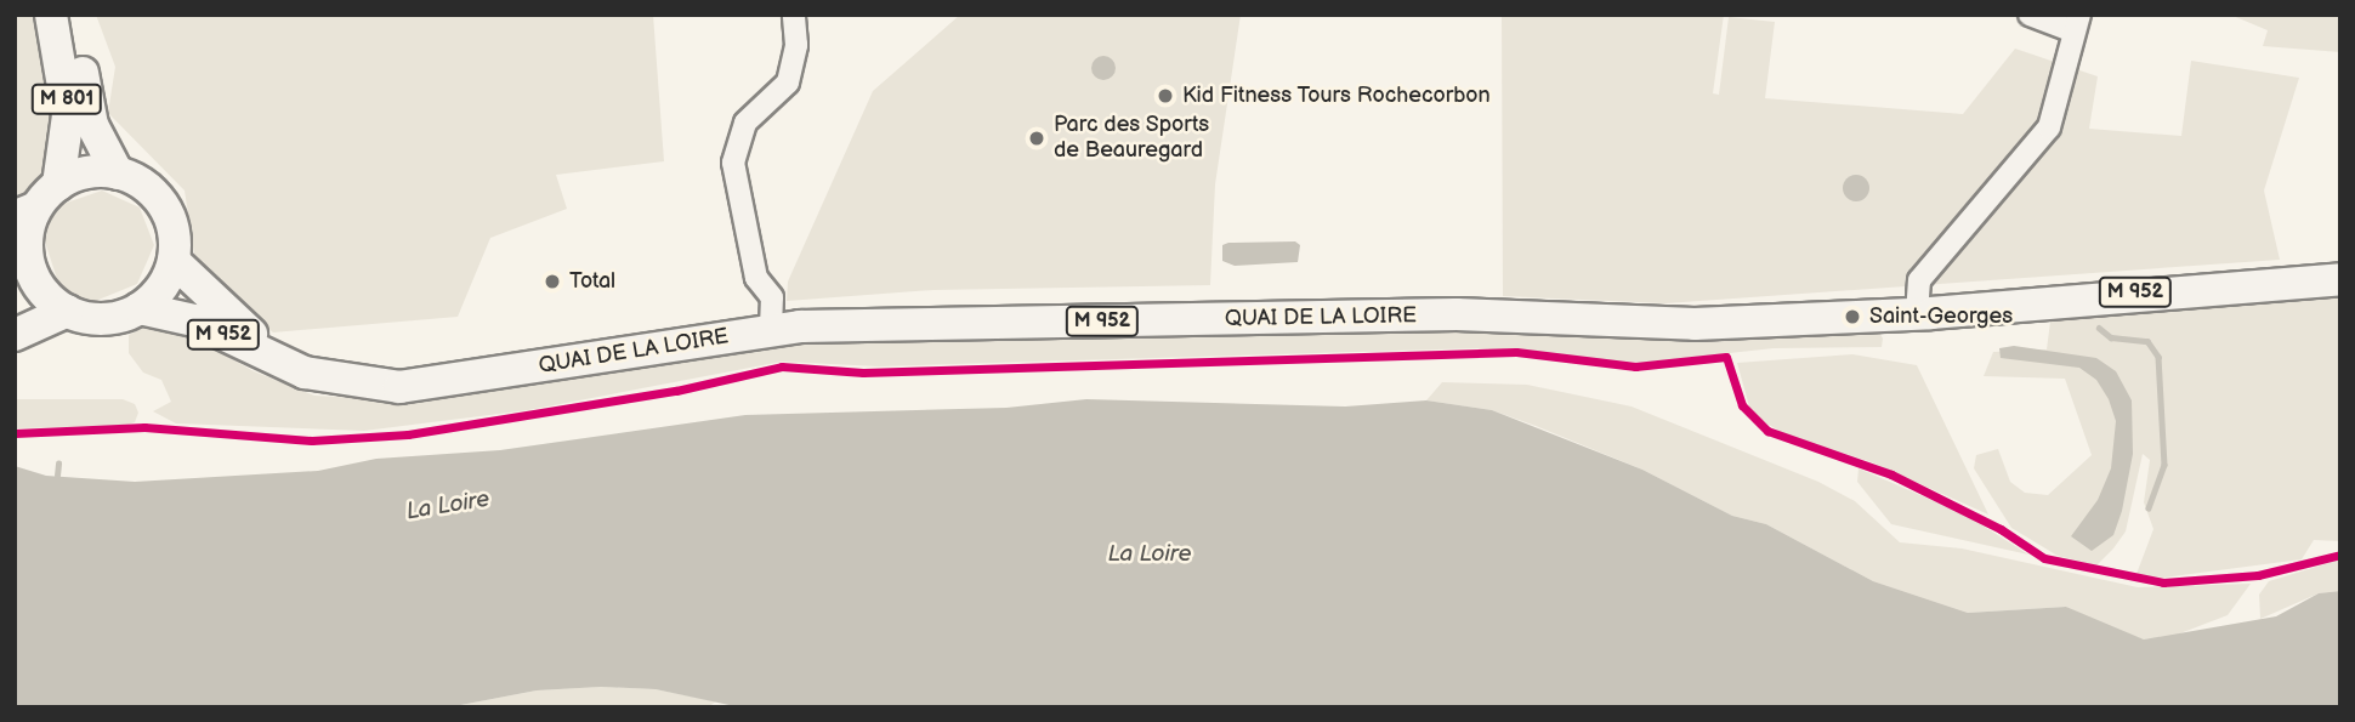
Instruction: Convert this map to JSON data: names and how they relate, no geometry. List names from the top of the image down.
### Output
{
  "streets": {
    "main road": ["M 801", "M 952", "QUAI DE LA LOIRE"]
  },
  "crossings": [
    ["M 801", "M 952"],
    ["M 952", "QUAI DE LA LOIRE"]
  ],
  "water": ["La Loire"],
  "places": [
    "Kid Fitness Tours Rochecorbon",
    "Parc des Sports de Beauregard",
    "Total",
    "Saint-Georges"
  ]
}
